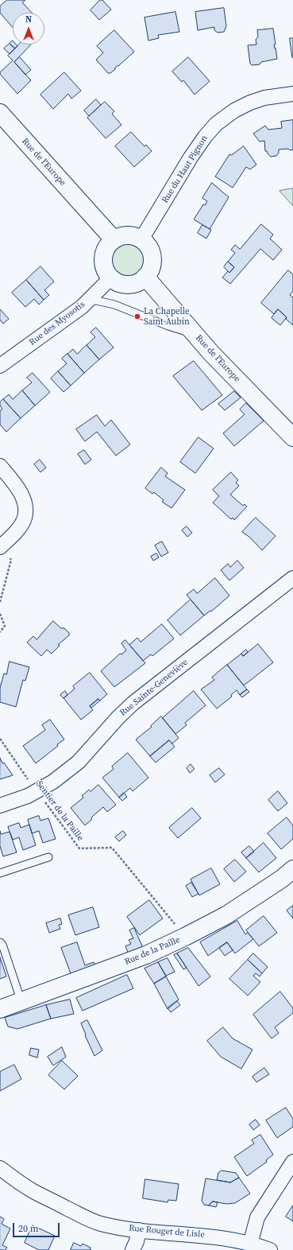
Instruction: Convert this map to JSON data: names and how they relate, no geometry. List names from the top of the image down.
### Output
{
  "streets": {
    "street": [
      "Rue de l'Europe",
      "Rue du Haut Pignon",
      "Rue des Myosotis",
      "Rue Sainte-Geneviève",
      "Rue de la Paille",
      "Rue Rouget de Lisle"
    ],
    "path": ["Sentier de la Paille"]
  },
  "crossings": [
    ["Rue de l'Europe", "Rue du Haut Pignon"],
    ["Rue de l'Europe", "Rue des Myosotis"],
    ["Rue du Haut Pignon", "Rue des Myosotis"],
    ["Rue Sainte-Geneviève", "Sentier de la Paille"],
    ["Sentier de la Paille", "Rue de la Paille"]
  ],
  "places": ["La Chapelle Saint-Aubin"],
  "scale_bar": "20 m",
  "north": "top"
}
